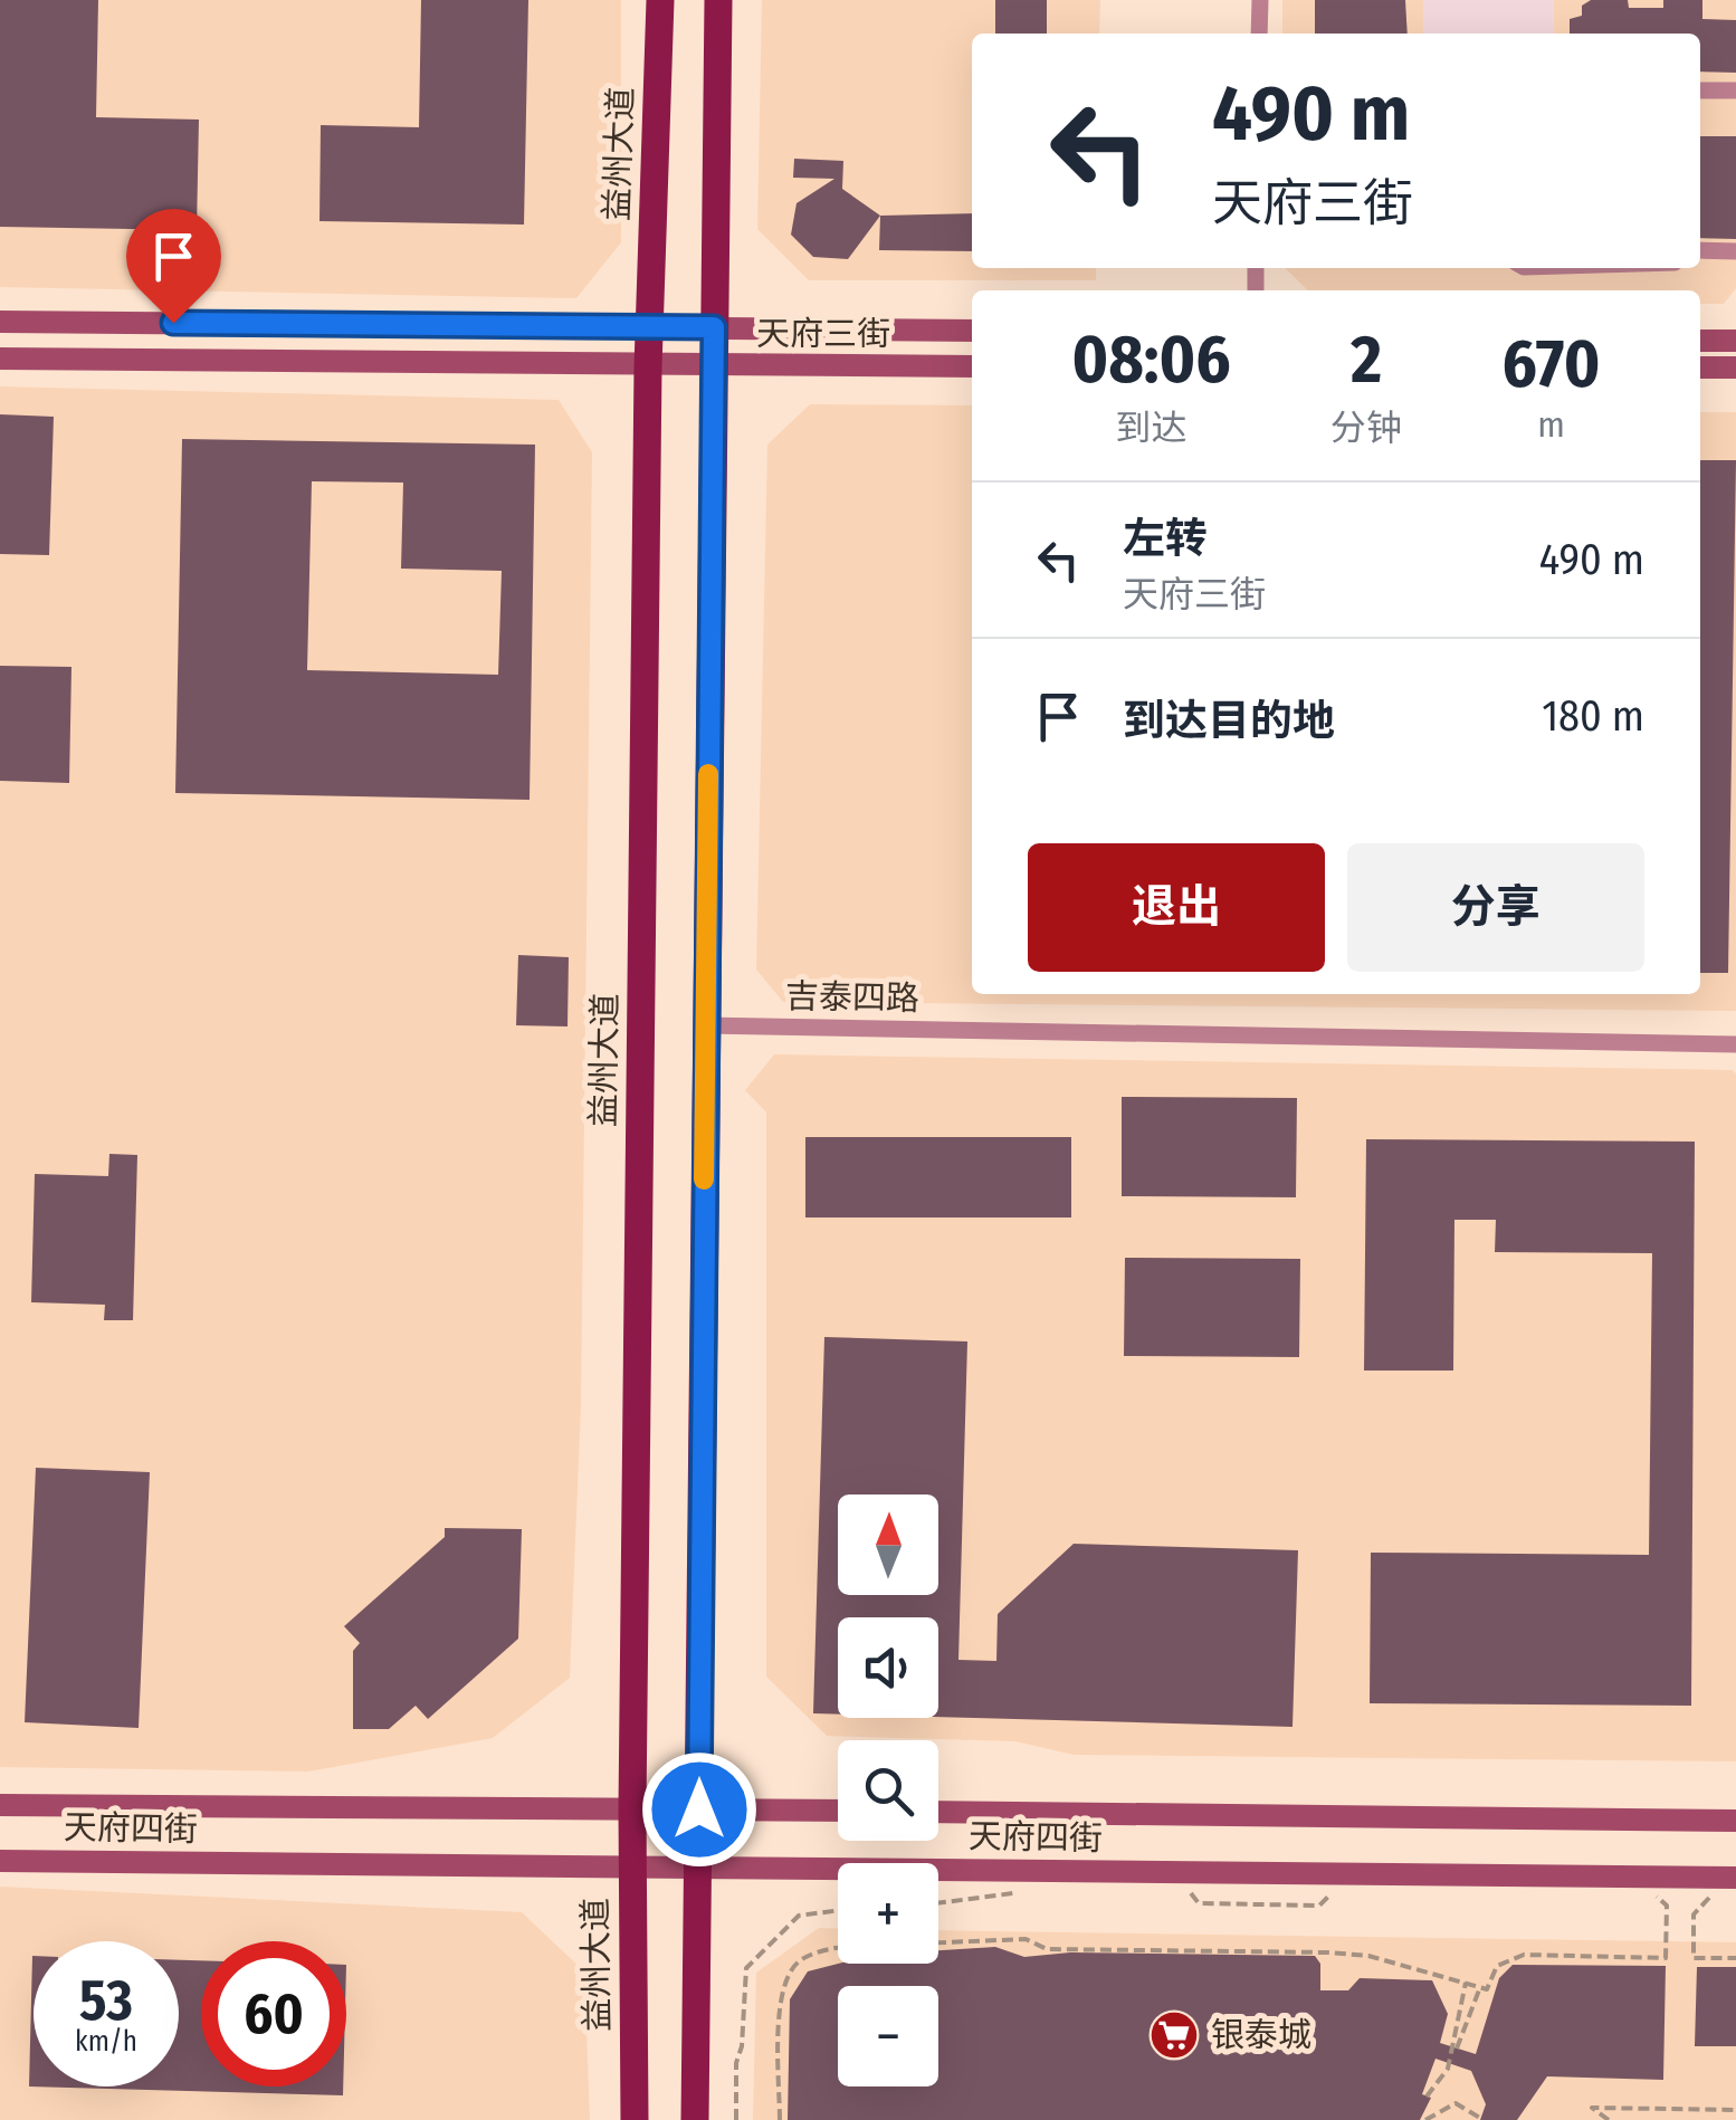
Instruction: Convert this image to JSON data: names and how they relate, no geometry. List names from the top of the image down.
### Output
{
  "streets": {
    "main road": ["益州大道", "天府三街", "天府四街"],
    "street": ["吉泰四路"]
  },
  "crossings": [
    ["益州大道", "天府三街"],
    ["益州大道", "天府四街"]
  ],
  "places": {
    "supermarket": ["银泰城"]
  },
  "north": "top",
  "page": {
    "turn": ["490 m", "天府三街"],
    "eta": [
      "08:06",
      "到达",
      "2",
      "分钟",
      "670",
      "m"
    ],
    "list": [
      {
        "name": "左转",
        "note": "天府三街",
        "value": "490 m"
      },
      {
        "name": "到达目的地",
        "value": "180 m"
      }
    ],
    "buttons": ["退出", "分享"],
    "map_buttons": ["+", "−"],
    "speed": "53 km/h",
    "limit": "60"
  }
}
